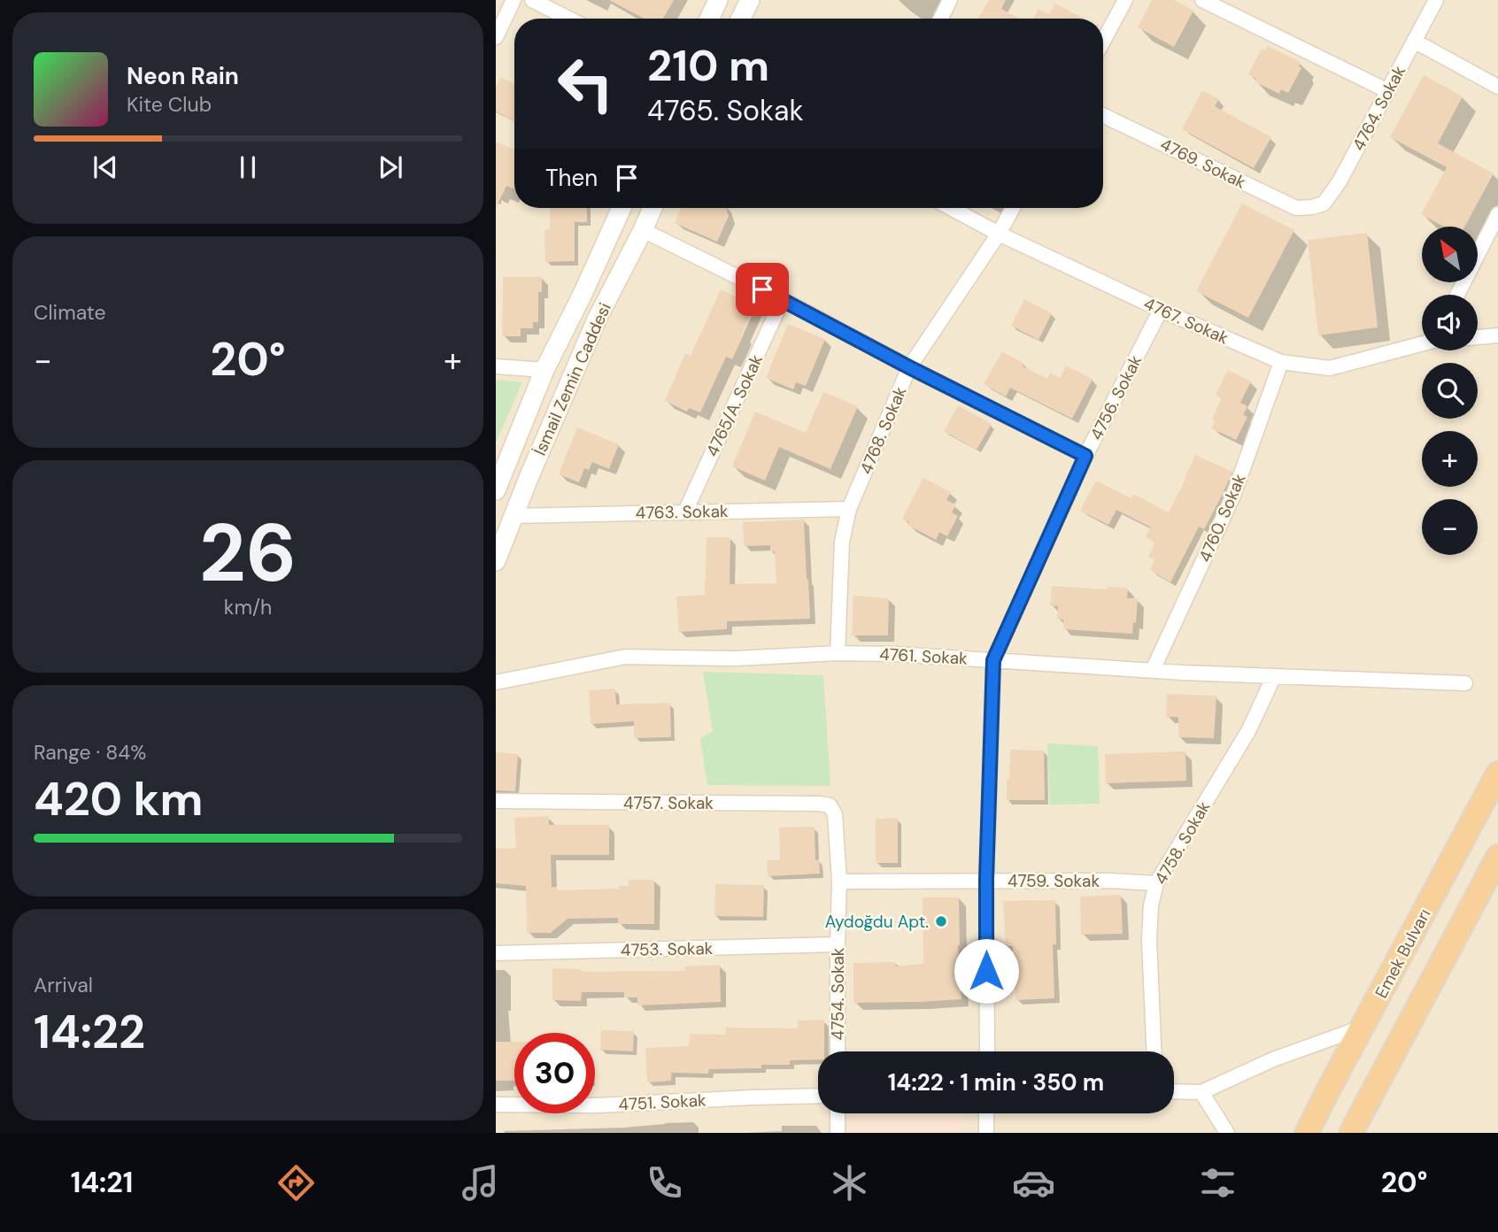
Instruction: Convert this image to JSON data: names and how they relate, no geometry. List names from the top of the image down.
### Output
{
  "streets": {
    "highway": ["Emek Bulvarı"],
    "main road": ["İsmail Zemin Caddesi"],
    "street": [
      "4764. Sokak",
      "4769. Sokak",
      "4767. Sokak",
      "4756. Sokak",
      "4765/A. Sokak",
      "4768. Sokak",
      "4763. Sokak",
      "4760. Sokak",
      "4761. Sokak",
      "4757. Sokak",
      "4758. Sokak",
      "4759. Sokak",
      "4753. Sokak",
      "4754. Sokak",
      "4751. Sokak"
    ]
  },
  "crossings": [
    ["4764. Sokak", "4769. Sokak"],
    ["4767. Sokak", "4756. Sokak"],
    ["4767. Sokak", "4768. Sokak"],
    ["4767. Sokak", "4760. Sokak"],
    ["İsmail Zemin Caddesi", "4763. Sokak"],
    ["4756. Sokak", "4761. Sokak"],
    ["4756. Sokak", "4759. Sokak"],
    ["4765/A. Sokak", "4763. Sokak"],
    ["4768. Sokak", "4763. Sokak"],
    ["4768. Sokak", "4761. Sokak"],
    ["4760. Sokak", "4761. Sokak"],
    ["4761. Sokak", "4758. Sokak"],
    ["4757. Sokak", "4754. Sokak"],
    ["4758. Sokak", "4759. Sokak"],
    ["4759. Sokak", "4754. Sokak"],
    ["4753. Sokak", "4754. Sokak"]
  ],
  "places": ["Aydoğdu Apt."],
  "north": "top left",
  "page": {
    "turn": ["210 m", "4765. Sokak"],
    "song": ["Neon Rain", "Kite Club"],
    "then": "Then",
    "map_buttons": ["+", "−"],
    "tile": [
      "Climate",
      ["26", "km/h"],
      ["Range · 84%", "420 km"],
      ["Arrival", "14:22"]
    ],
    "heat": ["−", "20°", "+"],
    "limit": "30",
    "trip": "14:22 · 1 min · 350 m",
    "tabs": ["14:21", "20°"]
  }
}
